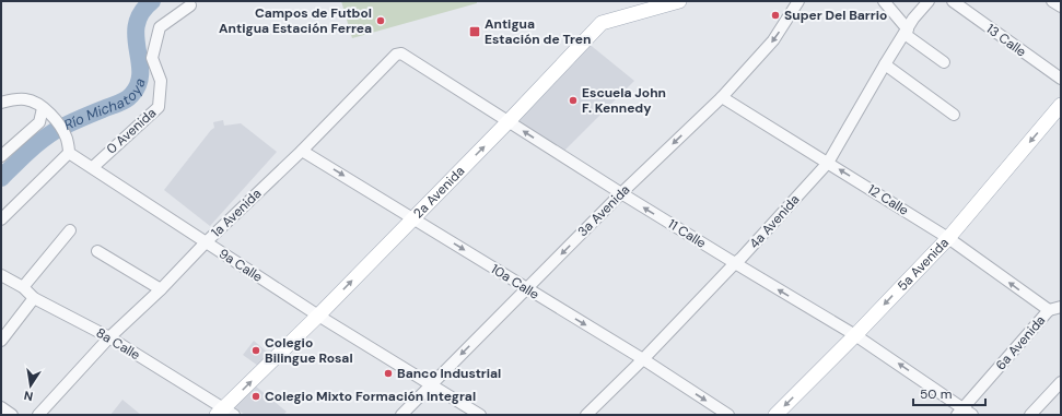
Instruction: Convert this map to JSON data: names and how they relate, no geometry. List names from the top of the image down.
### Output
{
  "streets": {
    "main road": ["2a Avenida", "5a Avenida"],
    "street": [
      "13 Calle",
      "0 Avenida",
      "12 Calle",
      "3a Avenida",
      "1a Avenida",
      "4a Avenida",
      "11 Calle",
      "9a Calle",
      "10a Calle",
      "6a Avenida",
      "8a Calle"
    ]
  },
  "crossings": [
    ["0 Avenida", "9a Calle"],
    ["2a Avenida", "11 Calle"],
    ["2a Avenida", "9a Calle"],
    ["2a Avenida", "10a Calle"],
    ["2a Avenida", "8a Calle"],
    ["12 Calle", "3a Avenida"],
    ["12 Calle", "4a Avenida"],
    ["12 Calle", "5a Avenida"],
    ["12 Calle", "6a Avenida"],
    ["3a Avenida", "11 Calle"],
    ["3a Avenida", "9a Calle"],
    ["3a Avenida", "10a Calle"],
    ["1a Avenida", "11 Calle"],
    ["1a Avenida", "9a Calle"],
    ["1a Avenida", "10a Calle"],
    ["1a Avenida", "8a Calle"],
    ["4a Avenida", "11 Calle"],
    ["4a Avenida", "10a Calle"],
    ["11 Calle", "5a Avenida"],
    ["11 Calle", "6a Avenida"]
  ],
  "one_way": [
    "2a Avenida",
    "12 Calle",
    "3a Avenida",
    "11 Calle",
    "5a Avenida",
    "10a Calle"
  ],
  "water": ["Río Michatoya"],
  "places": {
    "other": [
      "Super Del Barrio",
      "Campos de Futbol Antigua Estación Ferrea",
      "Escuela John F. Kennedy",
      "Colegio Bilingue Rosal",
      "Banco Industrial",
      "Colegio Mixto Formación Integral"
    ],
    "transit": ["Antigua Estación de Tren"]
  },
  "scale_bar": "50 m",
  "north": "bottom"
}
